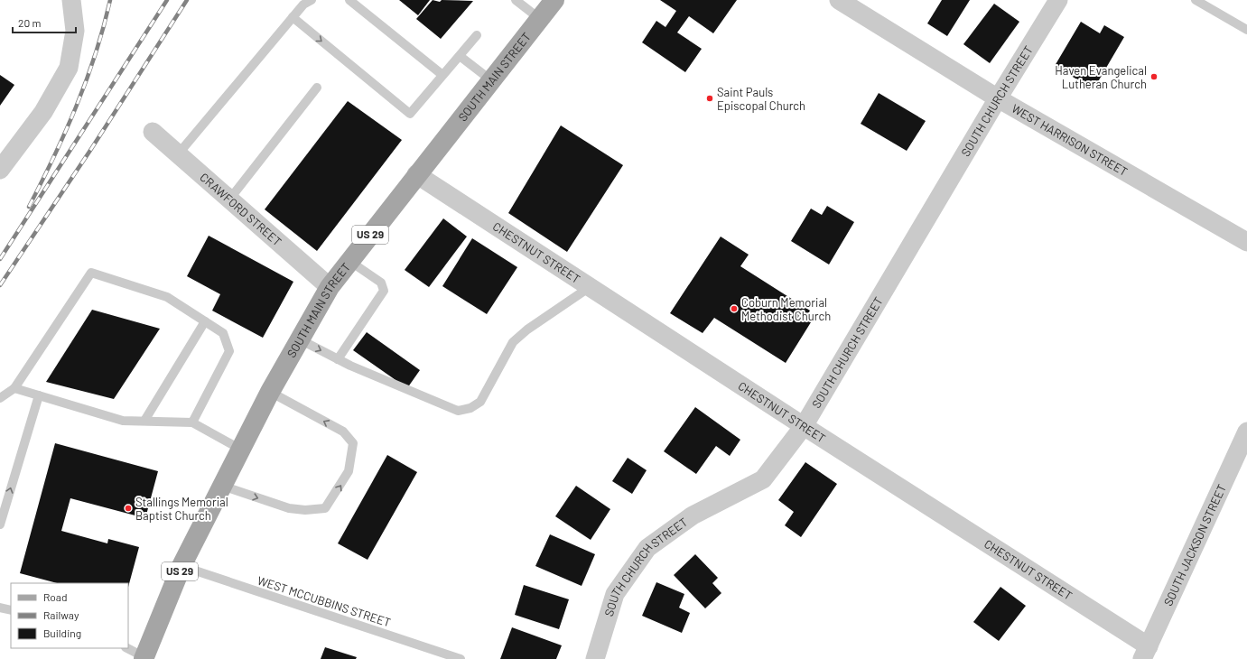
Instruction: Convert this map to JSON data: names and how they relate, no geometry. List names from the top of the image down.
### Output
{
  "streets": {
    "main road": ["SOUTH MAIN STREET", "US 29"],
    "street": [
      "SOUTH CHURCH STREET",
      "WEST HARRISON STREET",
      "CRAWFORD STREET",
      "CHESTNUT STREET",
      "SOUTH JACKSON STREET"
    ],
    "lane": ["WEST MCCUBBINS STREET"]
  },
  "crossings": [
    ["SOUTH MAIN STREET", "CRAWFORD STREET"],
    ["SOUTH MAIN STREET", "CHESTNUT STREET"],
    ["SOUTH MAIN STREET", "WEST MCCUBBINS STREET"],
    ["SOUTH CHURCH STREET", "WEST HARRISON STREET"],
    ["SOUTH CHURCH STREET", "CHESTNUT STREET"],
    ["CHESTNUT STREET", "SOUTH JACKSON STREET"]
  ],
  "places": [
    "Haven Evangelical Lutheran Church",
    "Saint Pauls Episcopal Church",
    "Coburn Memorial Methodist Church",
    "Stallings Memorial Baptist Church"
  ],
  "legend": ["Road", "Railway", "Building"],
  "scale_bar": "20 m"
}
